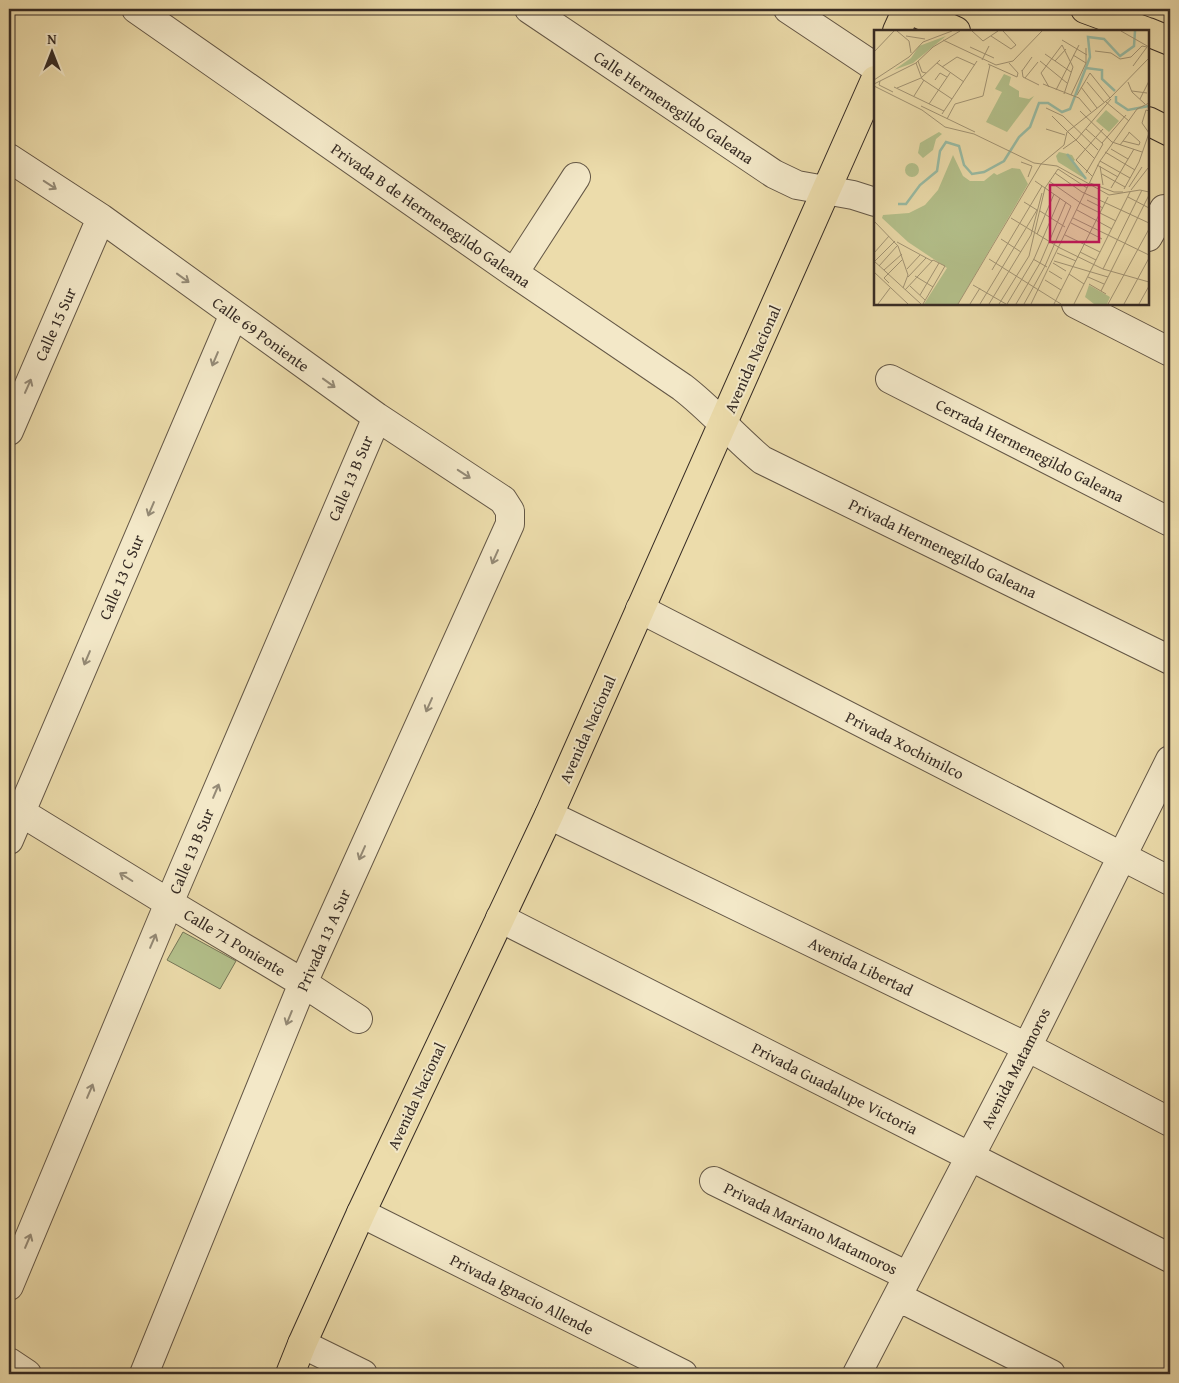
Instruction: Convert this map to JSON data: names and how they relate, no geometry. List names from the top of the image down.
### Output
{
  "streets": {
    "main road": ["Avenida Nacional"],
    "street": [
      "Calle Hermenegildo Galeana",
      "Privada B de Hermenegildo Galeana",
      "Calle 15 Sur",
      "Calle 69 Poniente",
      "Cerrada Hermenegildo Galeana",
      "Calle 13 B Sur",
      "Privada Hermenegildo Galeana",
      "Calle 13 C Sur",
      "Privada Xochimilco",
      "Privada 13 A Sur",
      "Calle 71 Poniente",
      "Avenida Libertad",
      "Avenida Matamoros",
      "Privada Guadalupe Victoria",
      "Privada Mariano Matamoros",
      "Privada Ignacio Allende"
    ]
  },
  "crossings": [
    ["Calle Hermenegildo Galeana", "Avenida Nacional"],
    ["Privada B de Hermenegildo Galeana", "Avenida Nacional"],
    ["Privada B de Hermenegildo Galeana", "Privada Hermenegildo Galeana"],
    ["Calle 15 Sur", "Calle 69 Poniente"],
    ["Calle 69 Poniente", "Calle 13 B Sur"],
    ["Calle 69 Poniente", "Calle 13 C Sur"],
    ["Calle 69 Poniente", "Privada 13 A Sur"],
    ["Avenida Nacional", "Privada Hermenegildo Galeana"],
    ["Avenida Nacional", "Privada Xochimilco"],
    ["Avenida Nacional", "Avenida Libertad"],
    ["Avenida Nacional", "Privada Guadalupe Victoria"],
    ["Avenida Nacional", "Privada Ignacio Allende"],
    ["Calle 13 B Sur", "Calle 71 Poniente"],
    ["Calle 13 C Sur", "Calle 71 Poniente"],
    ["Privada Xochimilco", "Avenida Matamoros"],
    ["Privada 13 A Sur", "Calle 71 Poniente"],
    ["Avenida Libertad", "Avenida Matamoros"],
    ["Avenida Matamoros", "Privada Guadalupe Victoria"],
    ["Avenida Matamoros", "Privada Mariano Matamoros"]
  ],
  "one_way": [
    "Calle 15 Sur",
    "Calle 69 Poniente",
    "Calle 13 B Sur",
    "Calle 13 C Sur",
    "Privada 13 A Sur",
    "Calle 71 Poniente"
  ],
  "north": "top"
}
